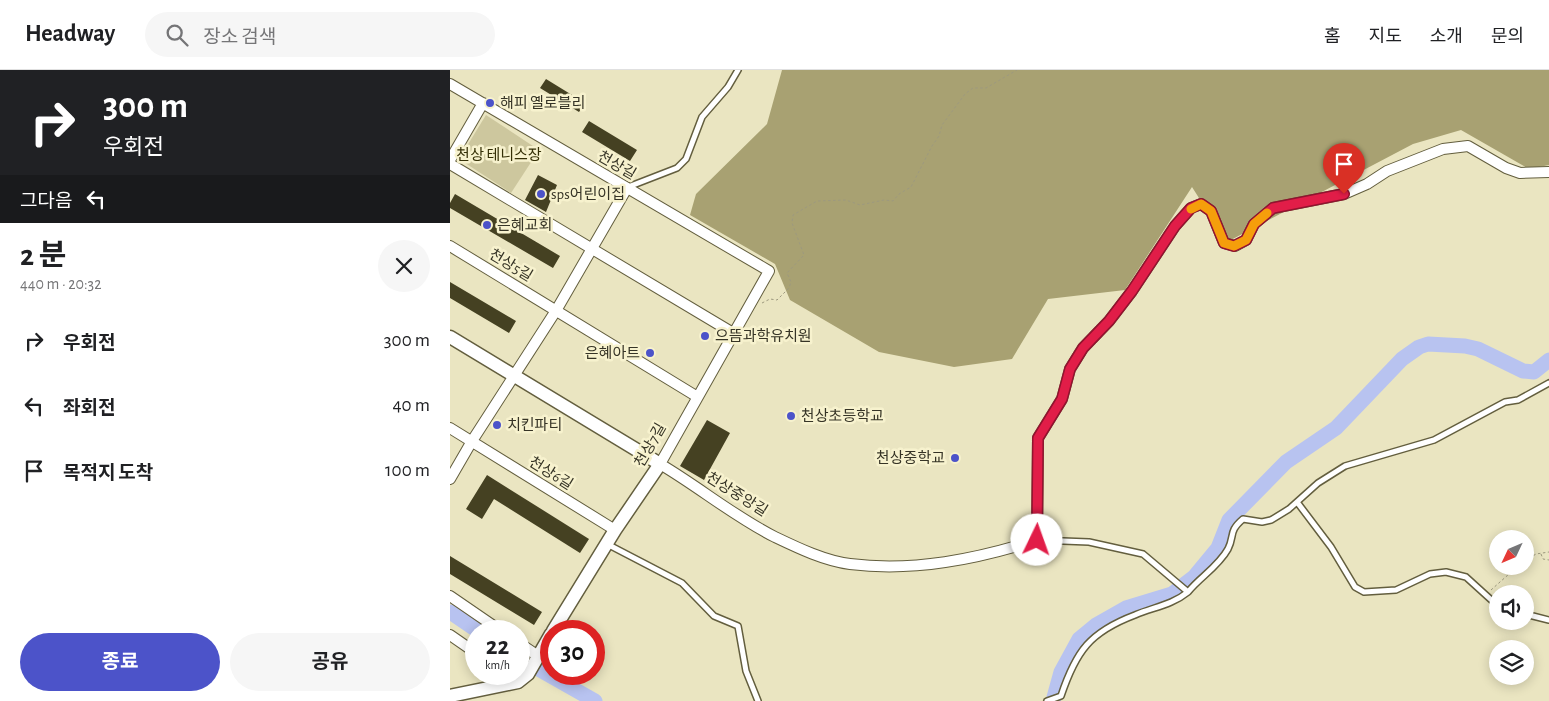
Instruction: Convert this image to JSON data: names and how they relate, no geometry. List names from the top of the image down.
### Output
{
  "streets": {
    "street": [
      "천상길",
      "천상5길",
      "천상7길",
      "천상6길",
      "천상중앙길"
    ]
  },
  "crossings": [
    ["천상길", "천상7길"],
    ["천상7길", "천상6길"],
    ["천상7길", "천상중앙길"]
  ],
  "parks": ["천상 테니스장"],
  "places": [
    "해피 옐로블리",
    "sps어린이집",
    "은혜교회",
    "으뜸과학유치원",
    "은혜아트",
    "천상초등학교",
    "치킨파티",
    "천상중학교"
  ],
  "north": "bottom left",
  "page": {
    "header": "Headway",
    "search": "장소 검색",
    "nav": [
      "홈",
      "지도",
      "소개",
      "문의"
    ],
    "turn": ["300 m", "우회전"],
    "then": "그다음",
    "heading": ["2 분", "440 m · 20:32"],
    "list": [
      {
        "name": "우회전",
        "value": "300 m"
      },
      {
        "name": "좌회전",
        "value": "40 m"
      },
      {
        "name": "목적지 도착",
        "value": "100 m"
      }
    ],
    "speed": "22 km/h",
    "limit": "30",
    "buttons": ["종료", "공유"]
  }
}
